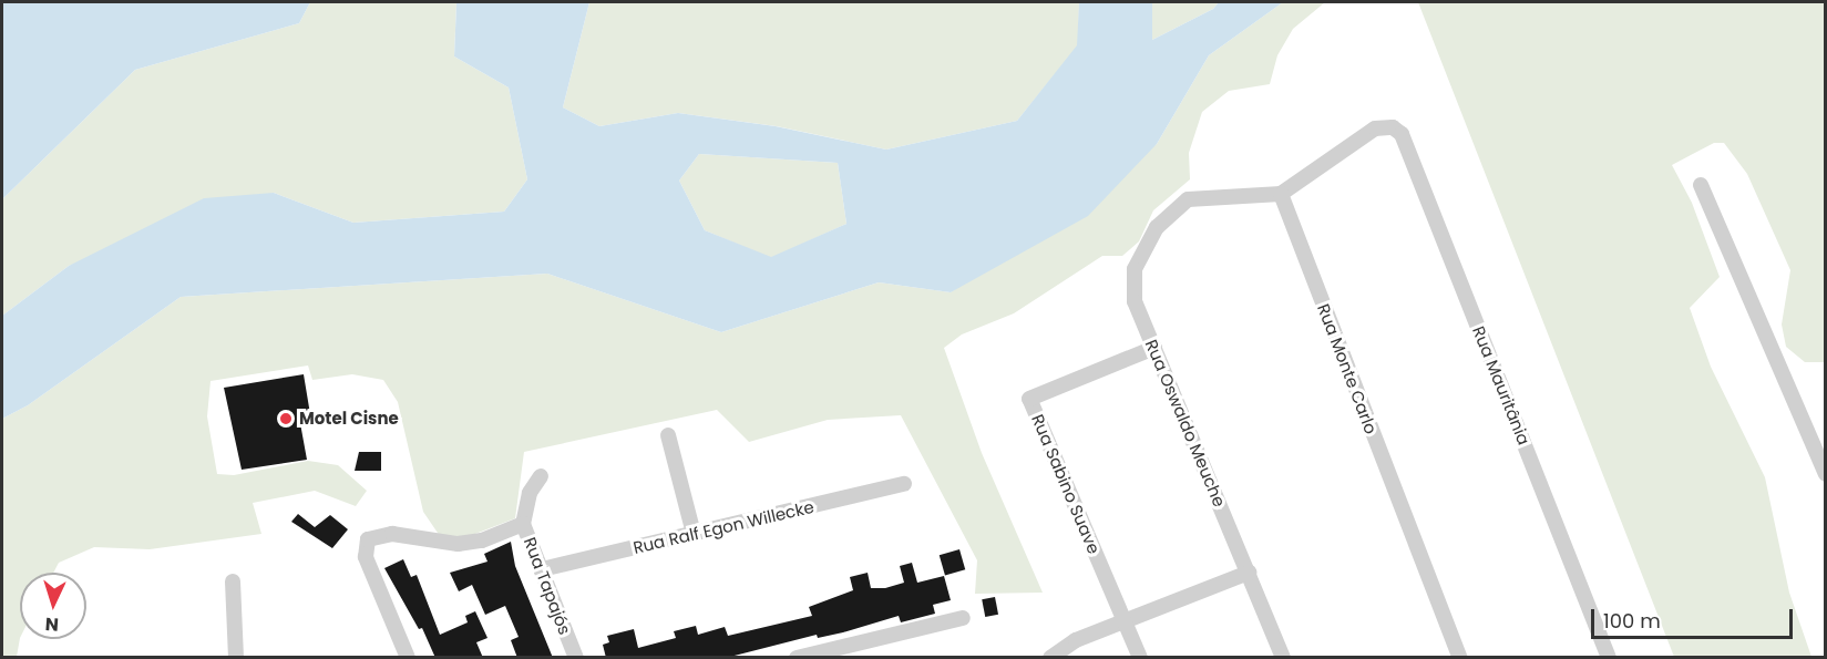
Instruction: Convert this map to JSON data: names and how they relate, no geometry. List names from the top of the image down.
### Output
{
  "streets": {
    "street": [
      "Rua Monte Carlo",
      "Rua Mauritânia",
      "Rua Oswaldo Meuche",
      "Rua Sabino Suave",
      "Rua Ralf Egon Willecke",
      "Rua Tapajós"
    ]
  },
  "crossings": [
    ["Rua Monte Carlo", "Rua Mauritânia"],
    ["Rua Monte Carlo", "Rua Oswaldo Meuche"],
    ["Rua Mauritânia", "Rua Oswaldo Meuche"],
    ["Rua Oswaldo Meuche", "Rua Sabino Suave"],
    ["Rua Ralf Egon Willecke", "Rua Tapajós"]
  ],
  "places": ["Motel Cisne"],
  "scale_bar": "100 m",
  "north": "bottom"
}
